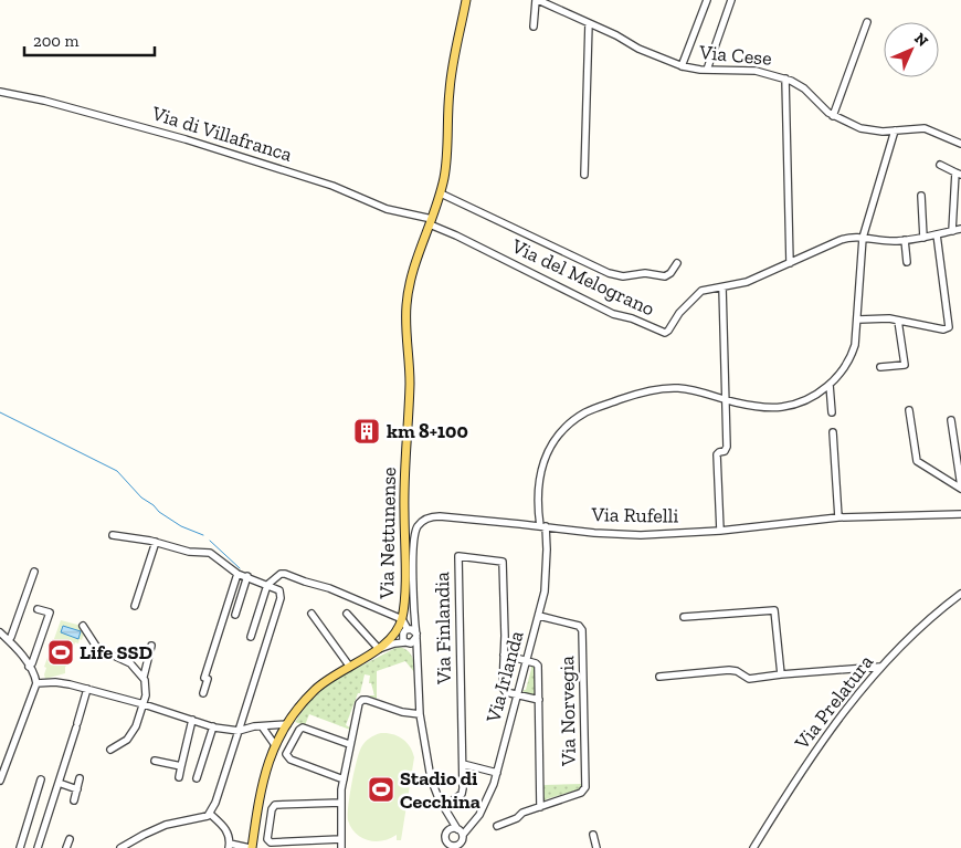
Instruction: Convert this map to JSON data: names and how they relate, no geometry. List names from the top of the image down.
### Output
{
  "streets": {
    "main road": ["Via Nettunense"],
    "street": [
      "Via Cese",
      "Via di Villafranca",
      "Via del Melograno",
      "Via Rufelli",
      "Via Finlandia",
      "Via Irlanda",
      "Via Prelatura",
      "Via Norvegia"
    ]
  },
  "crossings": [
    ["Via di Villafranca", "Via del Melograno"],
    ["Via di Villafranca", "Via Nettunense"],
    ["Via del Melograno", "Via Nettunense"],
    ["Via Rufelli", "Via Irlanda"],
    ["Via Finlandia", "Via Irlanda"],
    ["Via Irlanda", "Via Norvegia"]
  ],
  "places": {
    "building": ["km 8+100"],
    "sports": ["Life SSD", "Stadio di Cecchina"]
  },
  "scale_bar": "200 m",
  "north": "top right"
}
